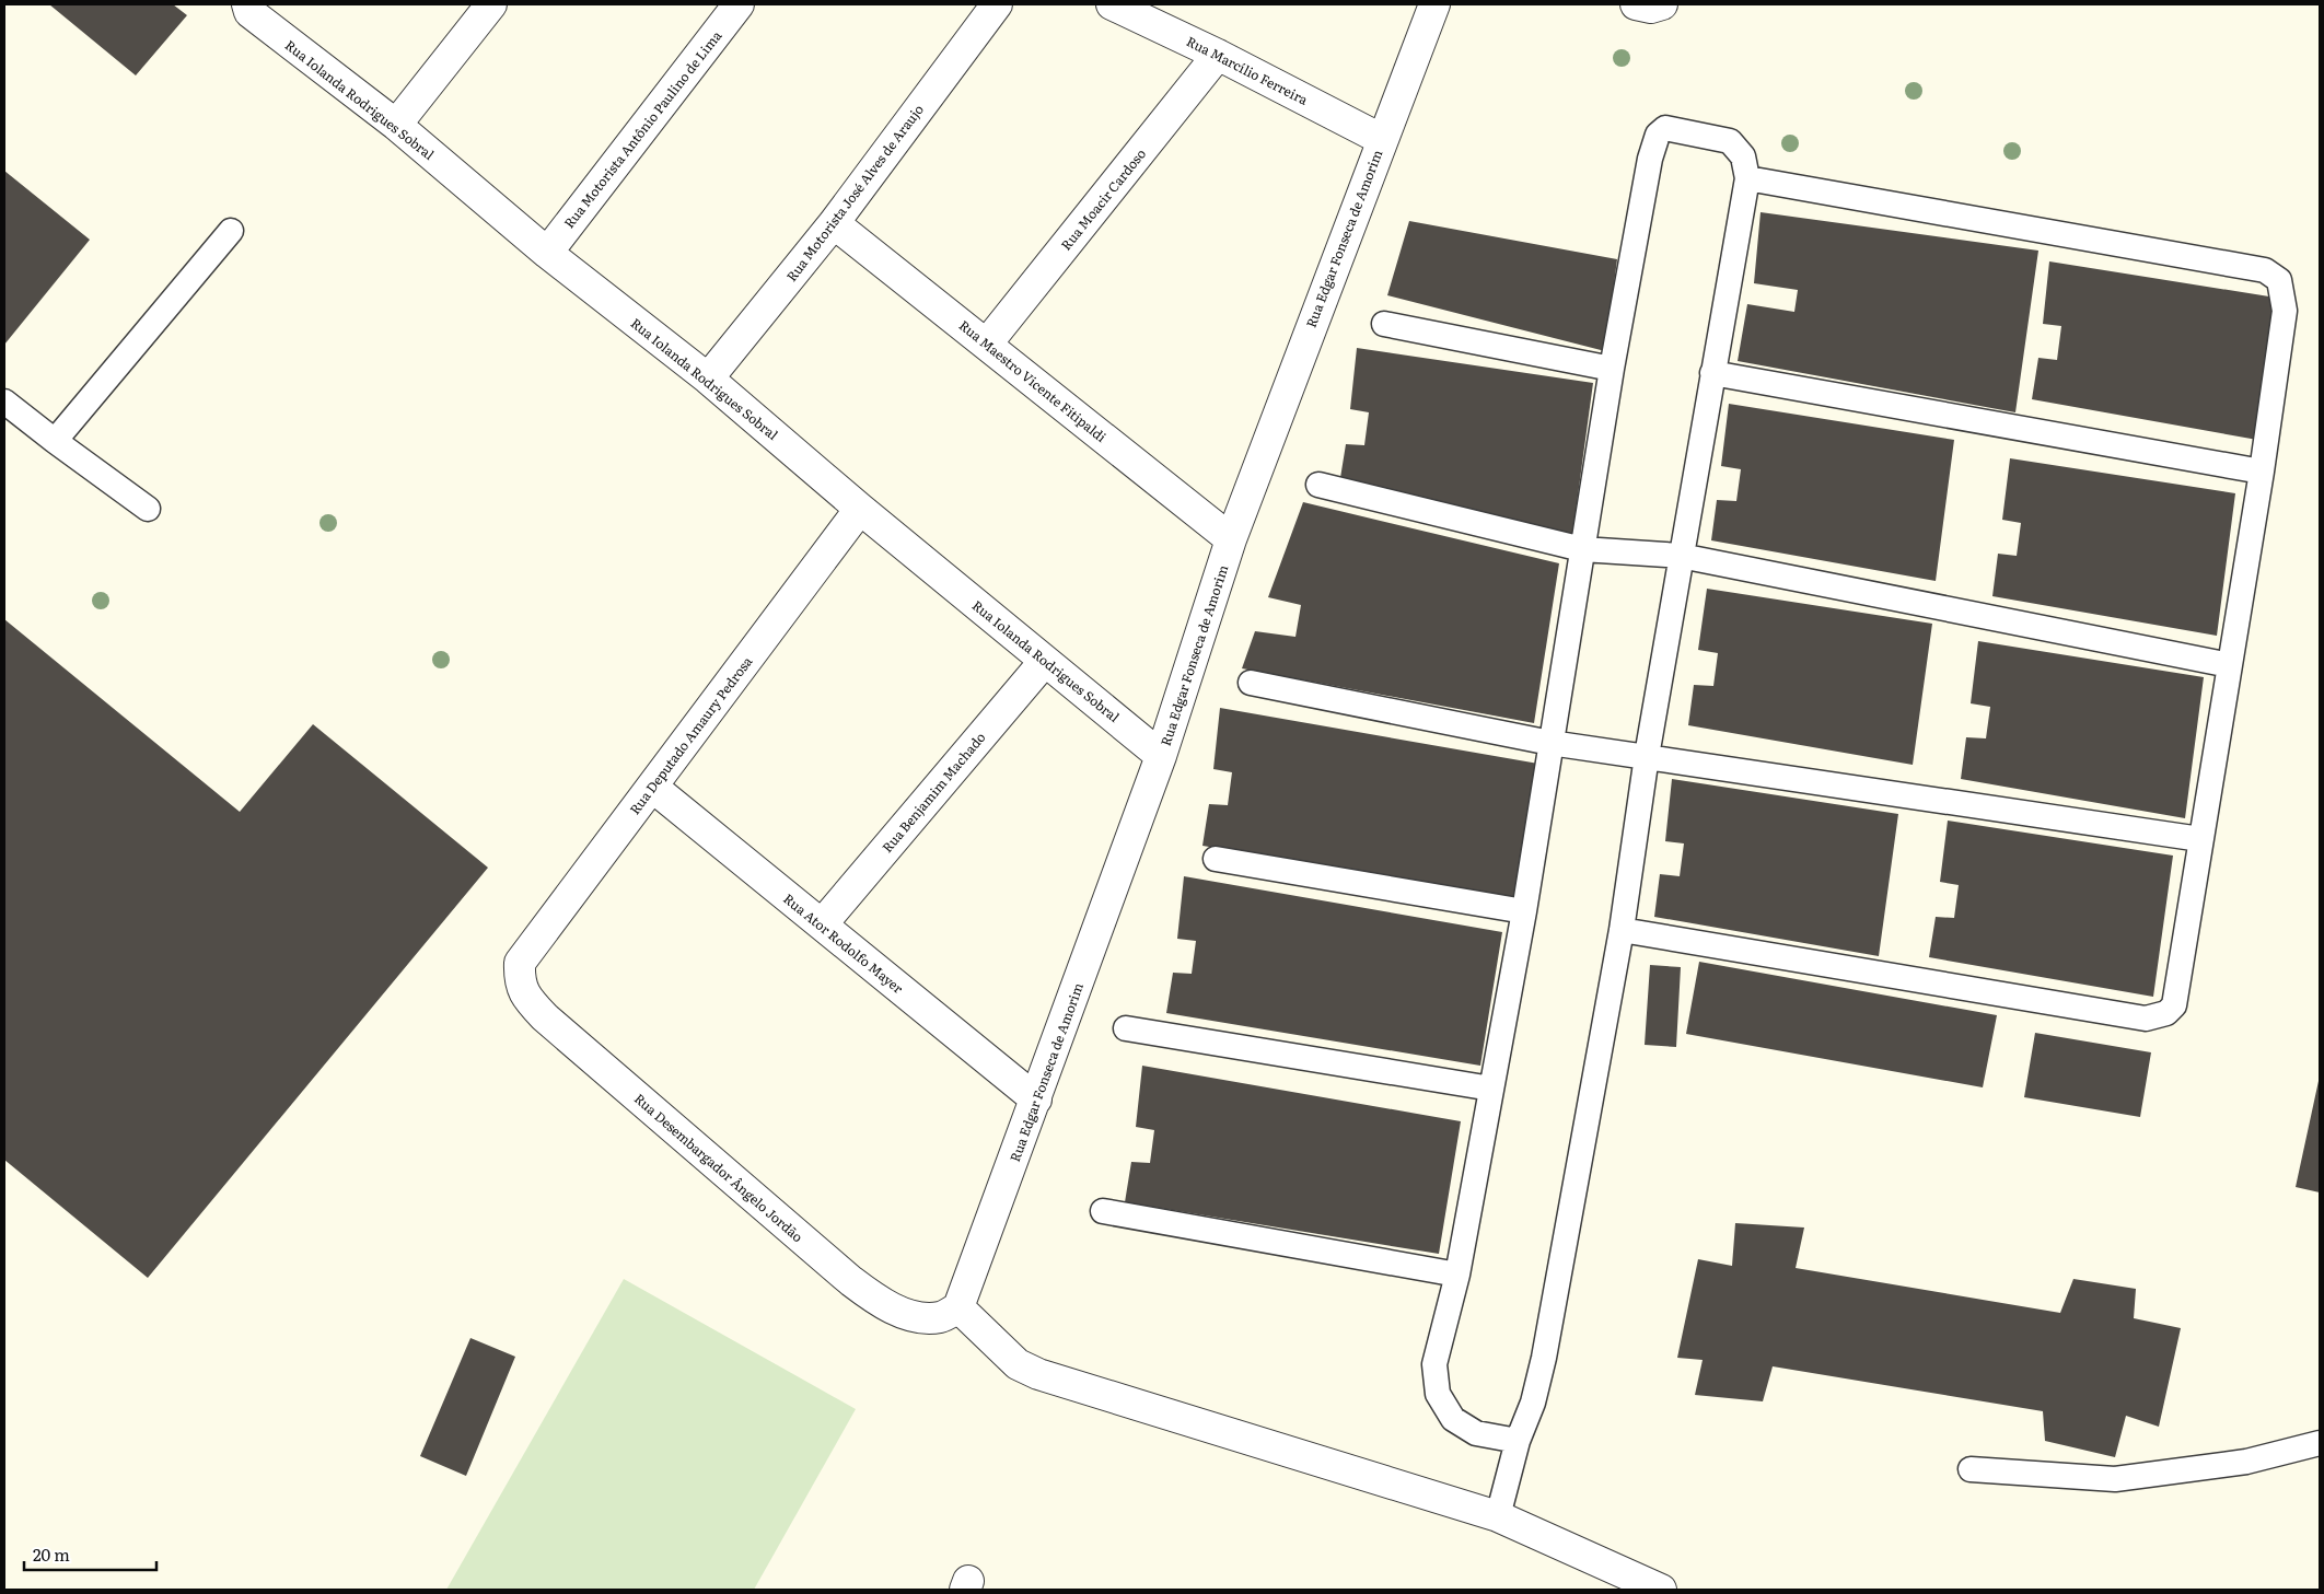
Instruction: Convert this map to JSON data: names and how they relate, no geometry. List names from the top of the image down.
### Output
{
  "streets": {
    "street": [
      "Rua Marcílio Ferreira",
      "Rua Iolanda Rodrigues Sobral",
      "Rua Motorista Antônio Paulino de Lima",
      "Rua Motorista José Alves de Araujo",
      "Rua Moacir Cardoso",
      "Rua Edgar Fonseca de Amorim",
      "Rua Maestro Vicente Fitipaldi",
      "Rua Deputado Amaury Pedrosa",
      "Rua Benjamim Machado",
      "Rua Ator Rodolfo Mayer",
      "Rua Desembargador Ângelo Jordão"
    ]
  },
  "crossings": [
    ["Rua Marcílio Ferreira", "Rua Moacir Cardoso"],
    ["Rua Marcílio Ferreira", "Rua Edgar Fonseca de Amorim"],
    ["Rua Iolanda Rodrigues Sobral", "Rua Motorista Antônio Paulino de Lima"],
    ["Rua Iolanda Rodrigues Sobral", "Rua Motorista José Alves de Araujo"],
    ["Rua Iolanda Rodrigues Sobral", "Rua Edgar Fonseca de Amorim"],
    ["Rua Iolanda Rodrigues Sobral", "Rua Deputado Amaury Pedrosa"],
    ["Rua Iolanda Rodrigues Sobral", "Rua Benjamim Machado"],
    ["Rua Motorista José Alves de Araujo", "Rua Maestro Vicente Fitipaldi"],
    ["Rua Moacir Cardoso", "Rua Maestro Vicente Fitipaldi"],
    ["Rua Edgar Fonseca de Amorim", "Rua Maestro Vicente Fitipaldi"],
    ["Rua Edgar Fonseca de Amorim", "Rua Ator Rodolfo Mayer"],
    ["Rua Edgar Fonseca de Amorim", "Rua Desembargador Ângelo Jordão"],
    ["Rua Deputado Amaury Pedrosa", "Rua Ator Rodolfo Mayer"],
    ["Rua Deputado Amaury Pedrosa", "Rua Desembargador Ângelo Jordão"],
    ["Rua Benjamim Machado", "Rua Ator Rodolfo Mayer"]
  ],
  "scale_bar": "20 m"
}
